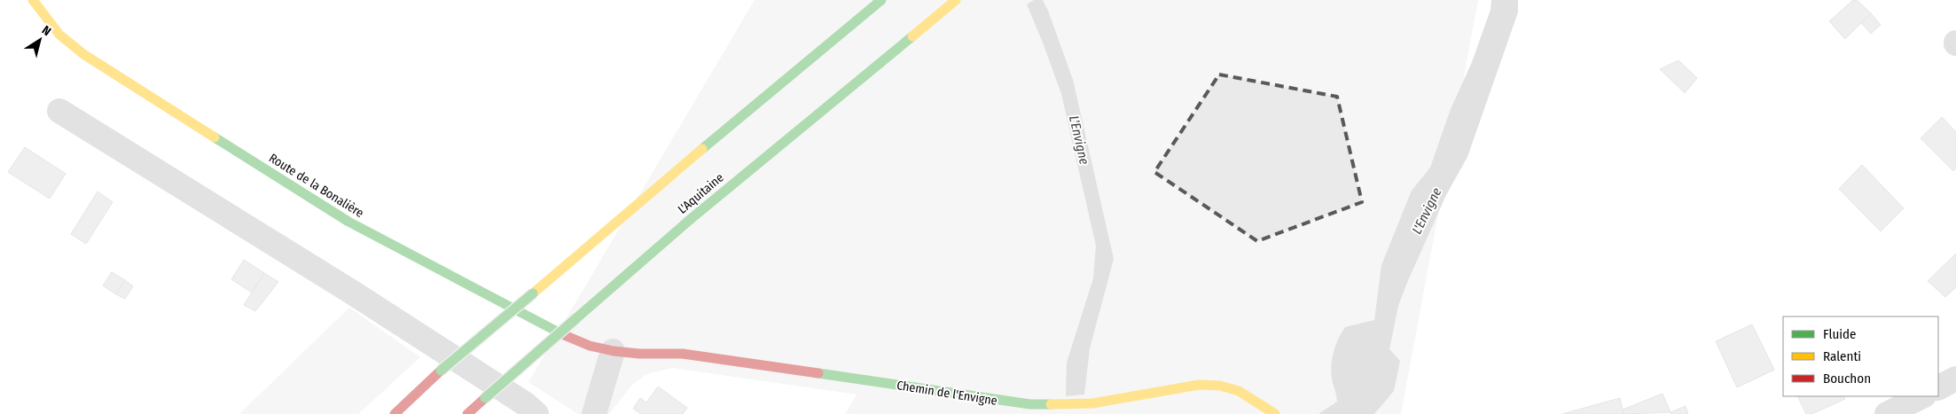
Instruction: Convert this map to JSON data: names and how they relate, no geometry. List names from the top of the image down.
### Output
{
  "streets": {
    "main road": ["Route de la Bonalière", "L'Aquitaine", "Chemin de l'Envigne"]
  },
  "crossings": [
    ["Route de la Bonalière", "Chemin de l'Envigne"]
  ],
  "water": ["L'Envigne"],
  "legend": ["Fluide", "Ralenti", "Bouchon"],
  "north": "top right"
}
